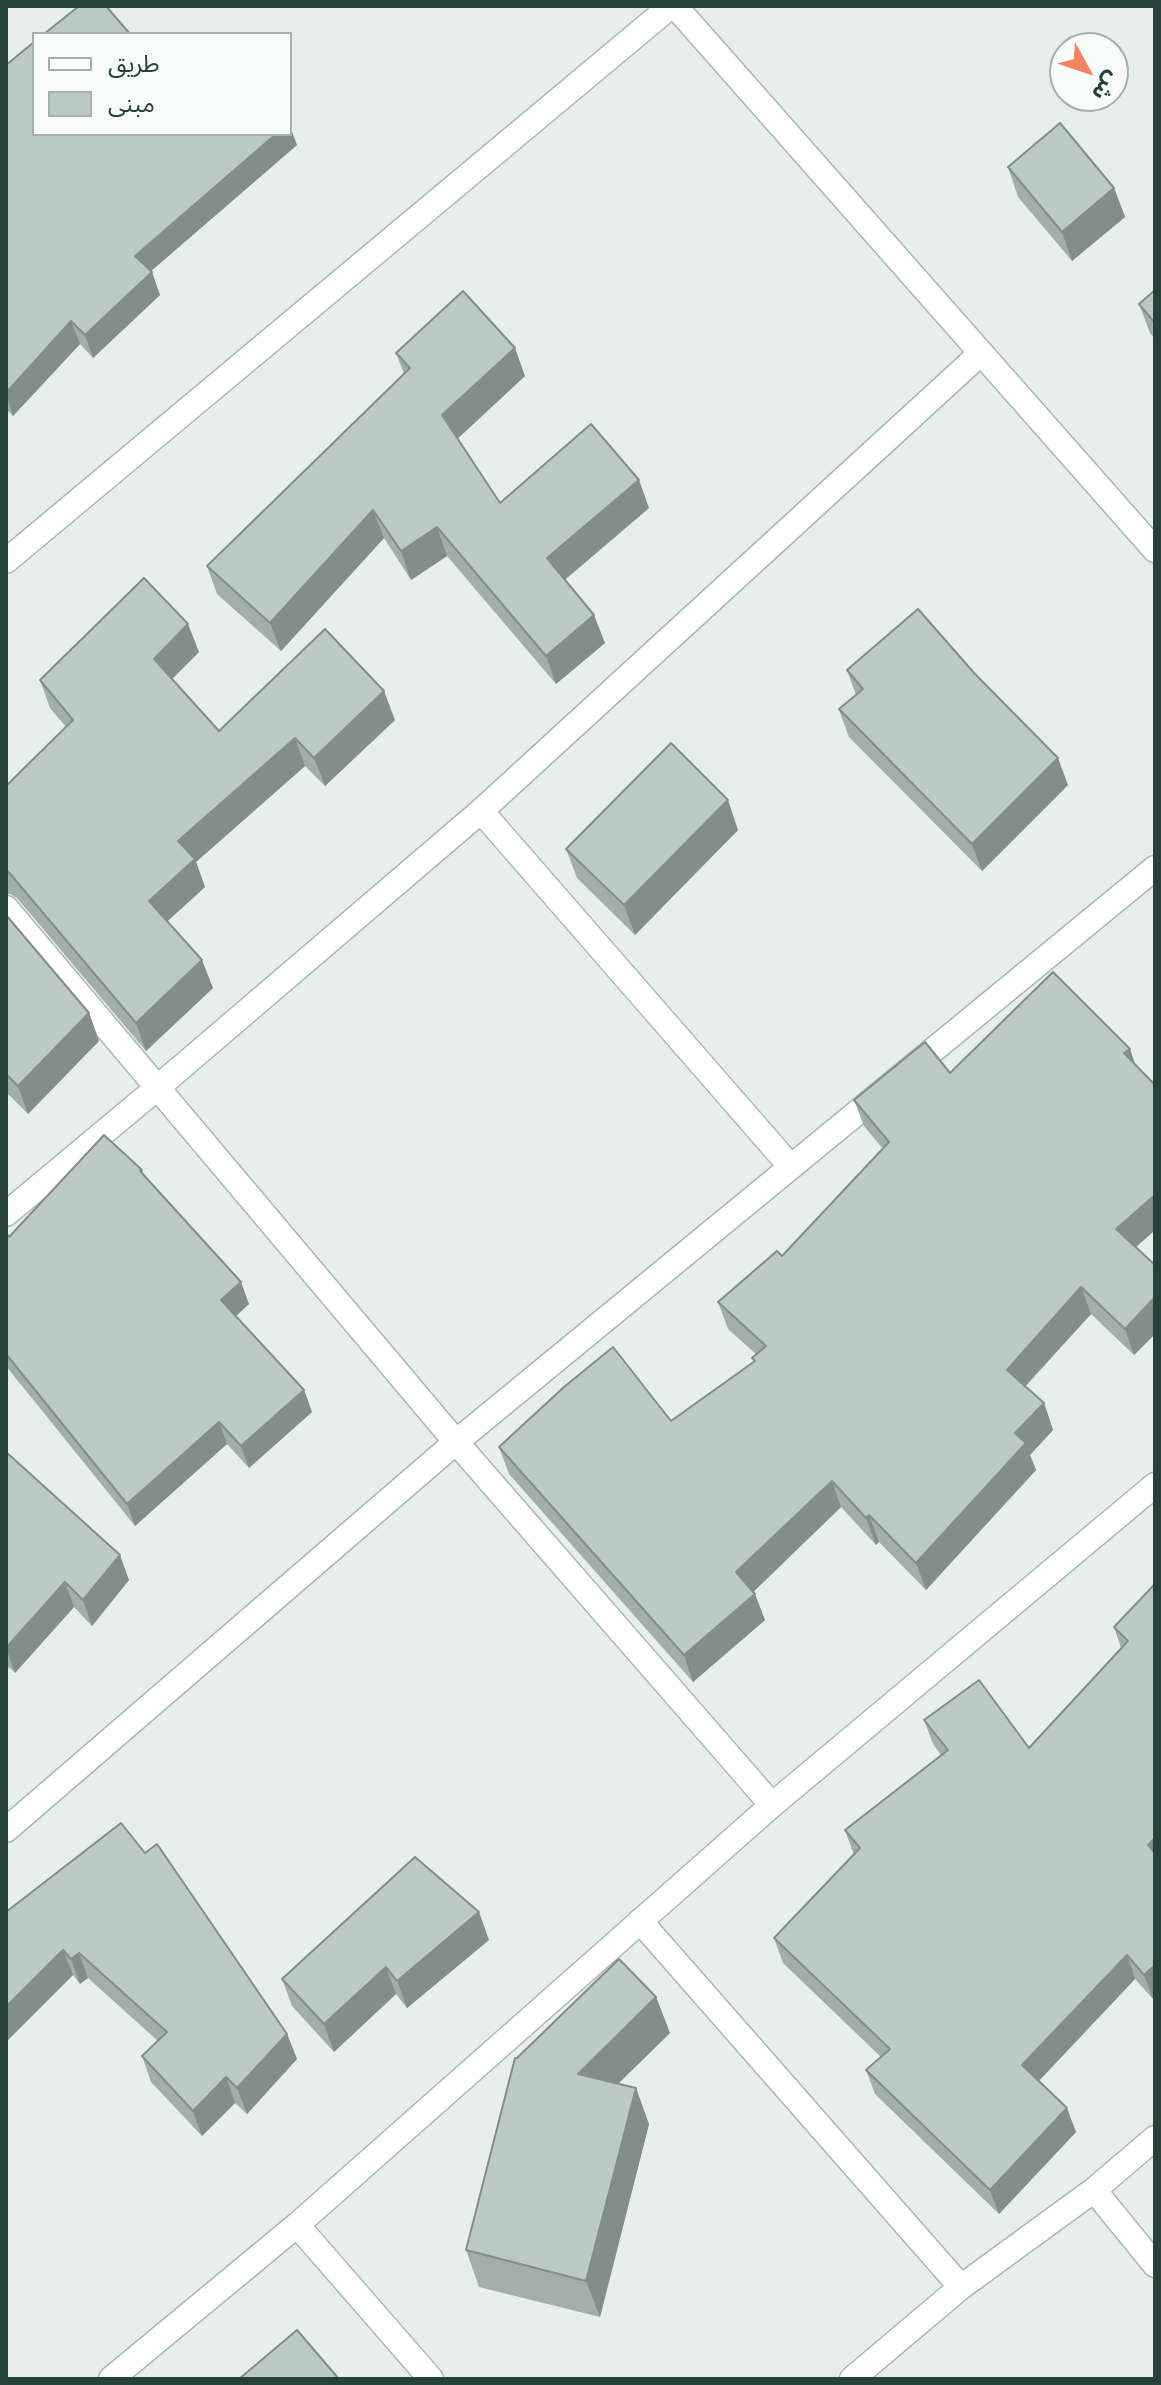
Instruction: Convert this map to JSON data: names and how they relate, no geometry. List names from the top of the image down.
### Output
{
  "legend": ["طريق", "مبنى"],
  "north": "bottom right"
}
